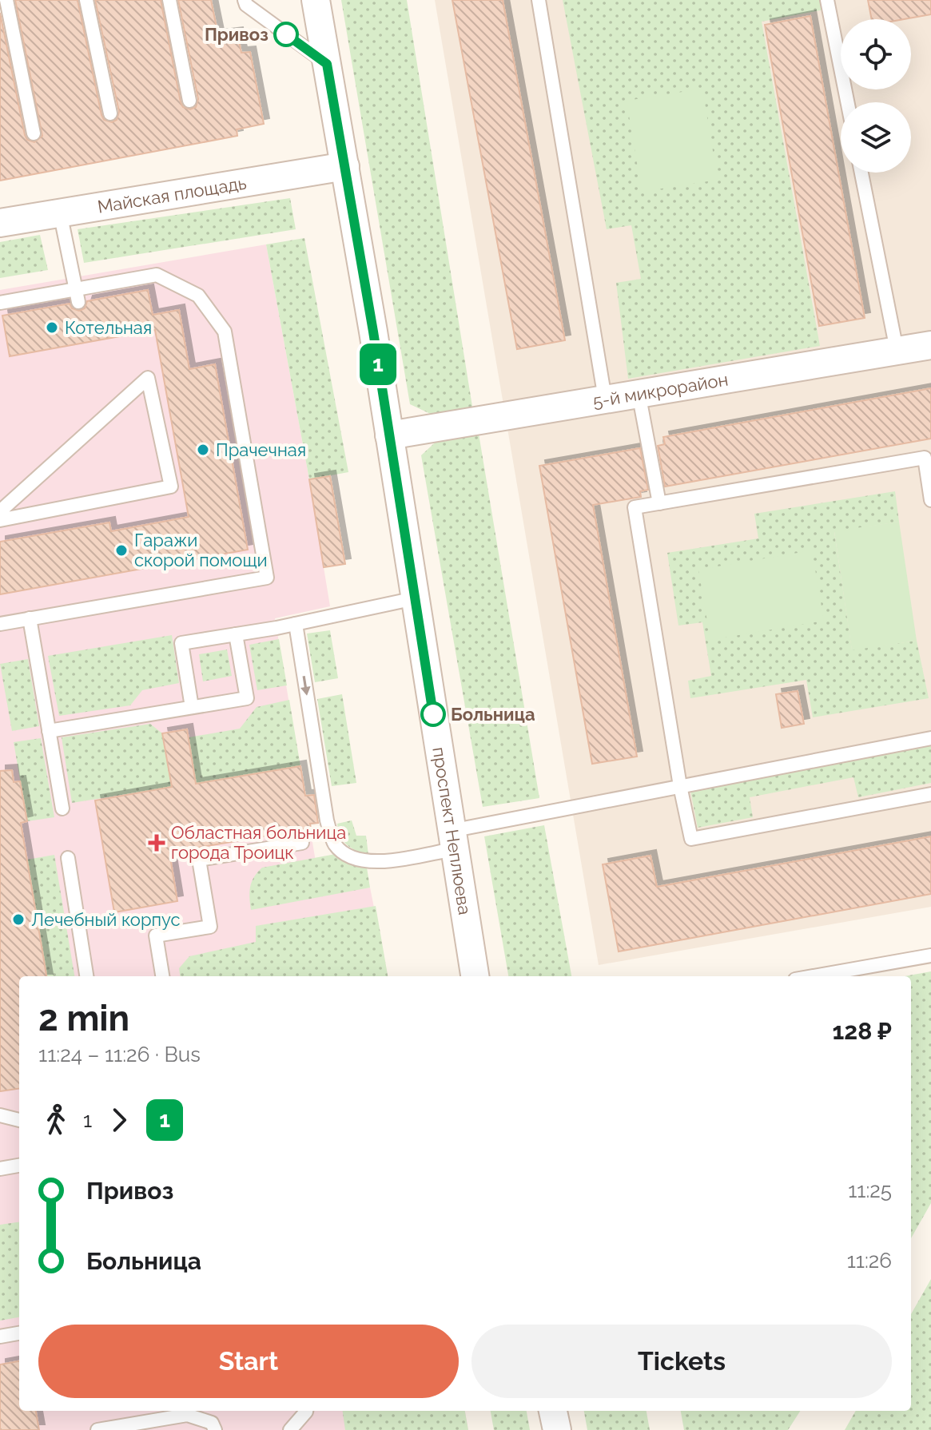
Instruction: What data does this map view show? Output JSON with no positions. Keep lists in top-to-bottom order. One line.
{"streets":{"street":["Майская площадь","5-й микрорайон","проспект Неплюева"]},"crossings":[["Майская площадь","проспект Неплюева"],["5-й микрорайон","проспект Неплюева"]],"places":{"other":["Привоз","Котельная","Прачечная","Гаражи скорой помощи","Больница","Лечебный корпус"],"health":["Областная больница города Троицк"]},"lines":["bus line 1"],"page":{"on_map":"1","heading":["2 min","11:24 – 11:26 · Bus","128 ₽"],"legs":["1","1"],"list":[{"name":"Привоз","value":"11:25"},{"name":"Больница","value":"11:26"}],"buttons":["Start","Tickets"]}}
